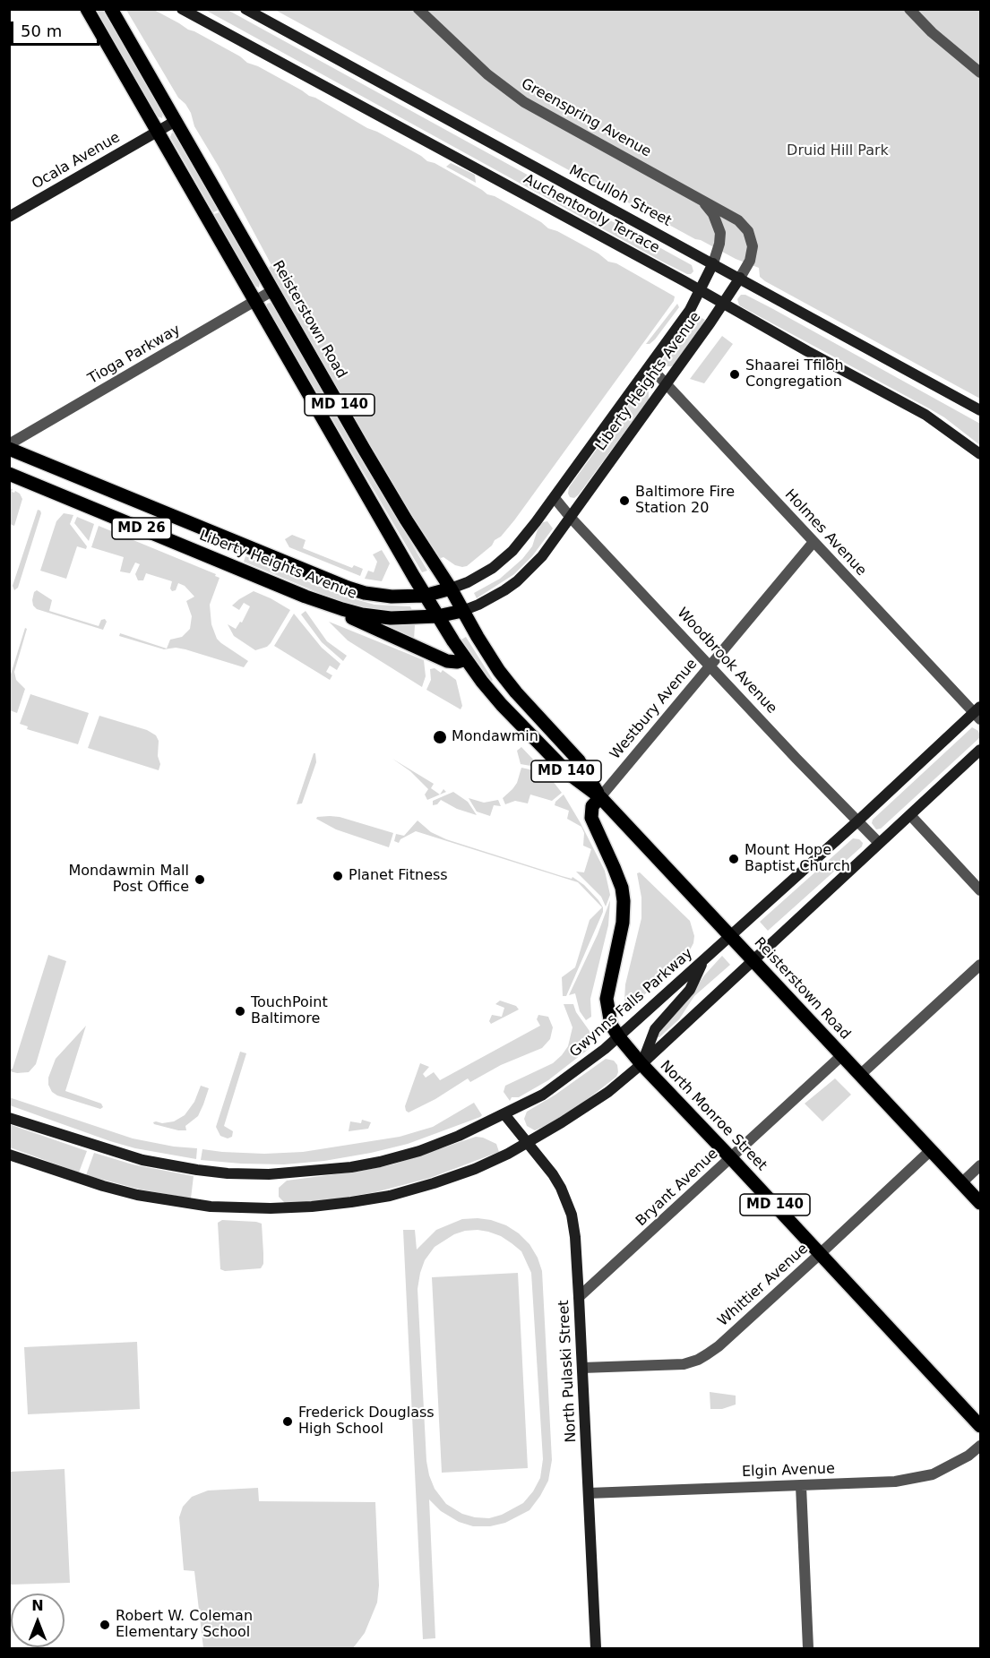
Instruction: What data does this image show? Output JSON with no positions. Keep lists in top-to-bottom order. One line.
{"streets":{"main road":["Ocala Avenue","McCulloh Street","Auchentoroly Terrace","Reisterstown Road","Liberty Heights Avenue","MD 140","MD 26","Gwynns Falls Parkway","North Monroe Street","North Pulaski Street"],"street":["Greenspring Avenue","Tioga Parkway","Holmes Avenue","Woodbrook Avenue","Westbury Avenue","Bryant Avenue","Whittier Avenue","Elgin Avenue"]},"crossings":[["Greenspring Avenue","McCulloh Street"],["Greenspring Avenue","Liberty Heights Avenue"],["Ocala Avenue","Reisterstown Road"],["Ocala Avenue","MD 140"],["McCulloh Street","Liberty Heights Avenue"],["Auchentoroly Terrace","Liberty Heights Avenue"],["Reisterstown Road","Tioga Parkway"],["Reisterstown Road","Liberty Heights Avenue"],["Reisterstown Road","MD 140"],["Reisterstown Road","Westbury Avenue"],["Reisterstown Road","Gwynns Falls Parkway"],["Reisterstown Road","North Monroe Street"],["Reisterstown Road","Bryant Avenue"],["Reisterstown Road","Whittier Avenue"],["Tioga Parkway","MD 140"],["Liberty Heights Avenue","MD 140"],["Liberty Heights Avenue","Holmes Avenue"],["Liberty Heights Avenue","Woodbrook Avenue"],["Holmes Avenue","Westbury Avenue"],["Holmes Avenue","Gwynns Falls Parkway"],["Woodbrook Avenue","Westbury Avenue"],["Woodbrook Avenue","Gwynns Falls Parkway"],["Westbury Avenue","North Monroe Street"],["Gwynns Falls Parkway","North Monroe Street"],["Gwynns Falls Parkway","North Pulaski Street"],["North Monroe Street","Bryant Avenue"],["North Monroe Street","Whittier Avenue"],["Bryant Avenue","North Pulaski Street"],["Whittier Avenue","North Pulaski Street"],["North Pulaski Street","Elgin Avenue"]],"parks":["Druid Hill Park"],"places":["Shaarei Tfiloh Congregation","Baltimore Fire Station 20","Mondawmin","Mount Hope Baptist Church","Planet Fitness","Mondawmin Mall Post Office","TouchPoint Baltimore","Frederick Douglass High School","Robert W. Coleman Elementary School"],"scale_bar":"50 m","north":"top"}
